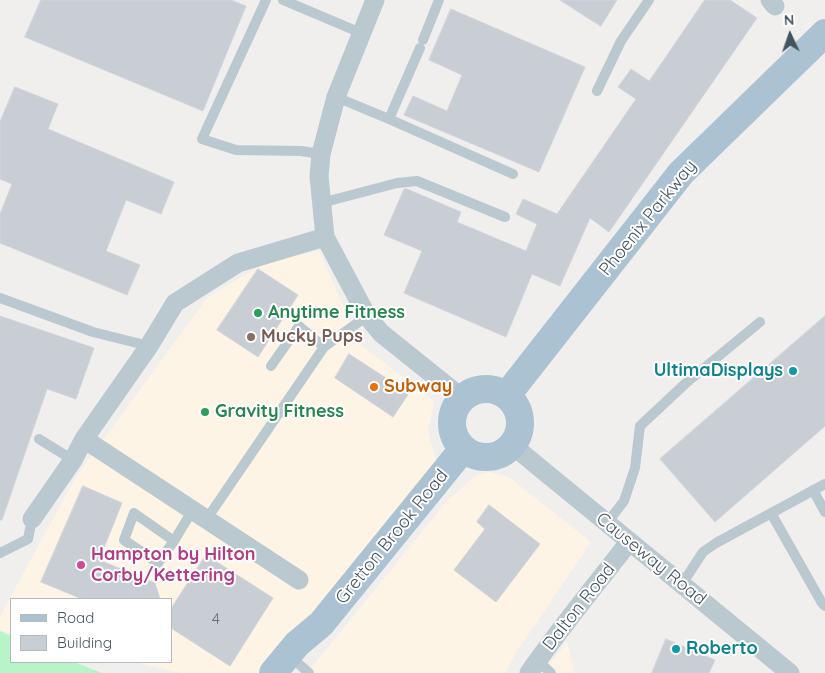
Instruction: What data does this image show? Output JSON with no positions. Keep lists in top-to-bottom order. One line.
{"streets":{"main road":["Phoenix Parkway","Gretton Brook Road"],"street":["Causeway Road","Dalton Road"]},"crossings":[["Phoenix Parkway","Gretton Brook Road"],["Phoenix Parkway","Causeway Road"],["Gretton Brook Road","Causeway Road"],["Causeway Road","Dalton Road"]],"places":["Anytime Fitness","Mucky Pups","UltimaDisplays","Subway","Gravity Fitness","Hampton by Hilton Corby/Kettering","Roberto"],"house_numbers":["4"],"legend":["Road","Building"],"north":"top"}
